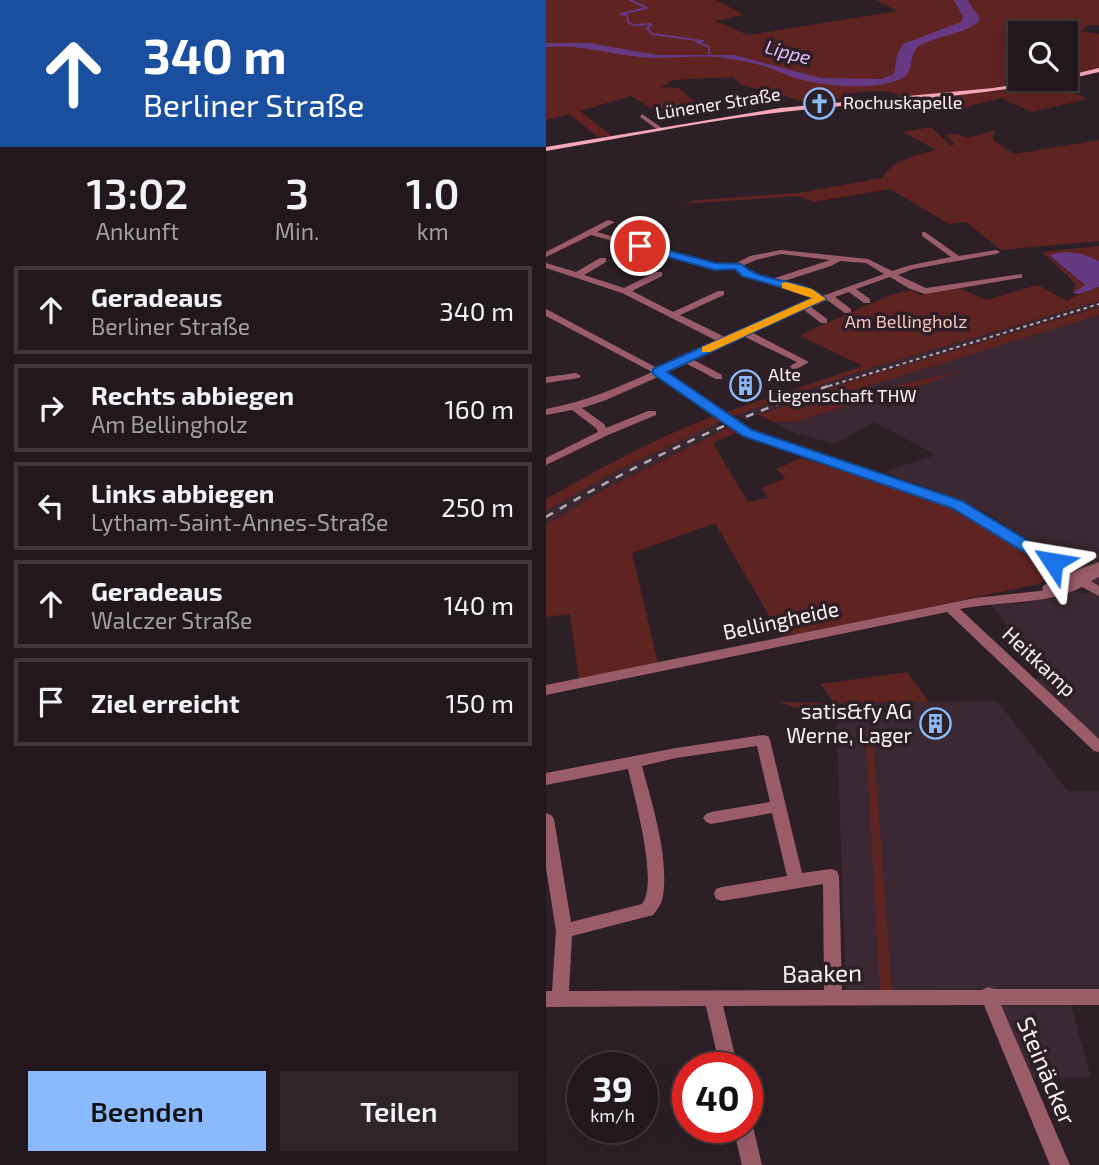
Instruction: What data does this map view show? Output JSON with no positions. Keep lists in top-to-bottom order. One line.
{"streets":{"main road":["Lünener Straße"],"street":["Bellingheide","Heitkamp","Baaken","Steinäcker"]},"crossings":[["Bellingheide","Heitkamp"],["Baaken","Steinäcker"]],"water":["Lippe"],"parks":["Am Bellingholz"],"places":{"church":["Rochuskapelle"],"building":["Alte Liegenschaft THW","satis&fy AG Werne, Lager"]},"page":{"turn":["340 m","Berliner Straße"],"eta":["13:02","Ankunft","3","Min.","1.0","km"],"list":[{"name":"Geradeaus","note":"Berliner Straße","value":"340 m"},{"name":"Rechts abbiegen","note":"Am Bellingholz","value":"160 m"},{"name":"Links abbiegen","note":"Lytham-Saint-Annes-Straße","value":"250 m"},{"name":"Geradeaus","note":"Walczer Straße","value":"140 m"},{"name":"Ziel erreicht","value":"150 m"}],"speed":"39 km/h","limit":"40","buttons":["Beenden","Teilen"]}}
